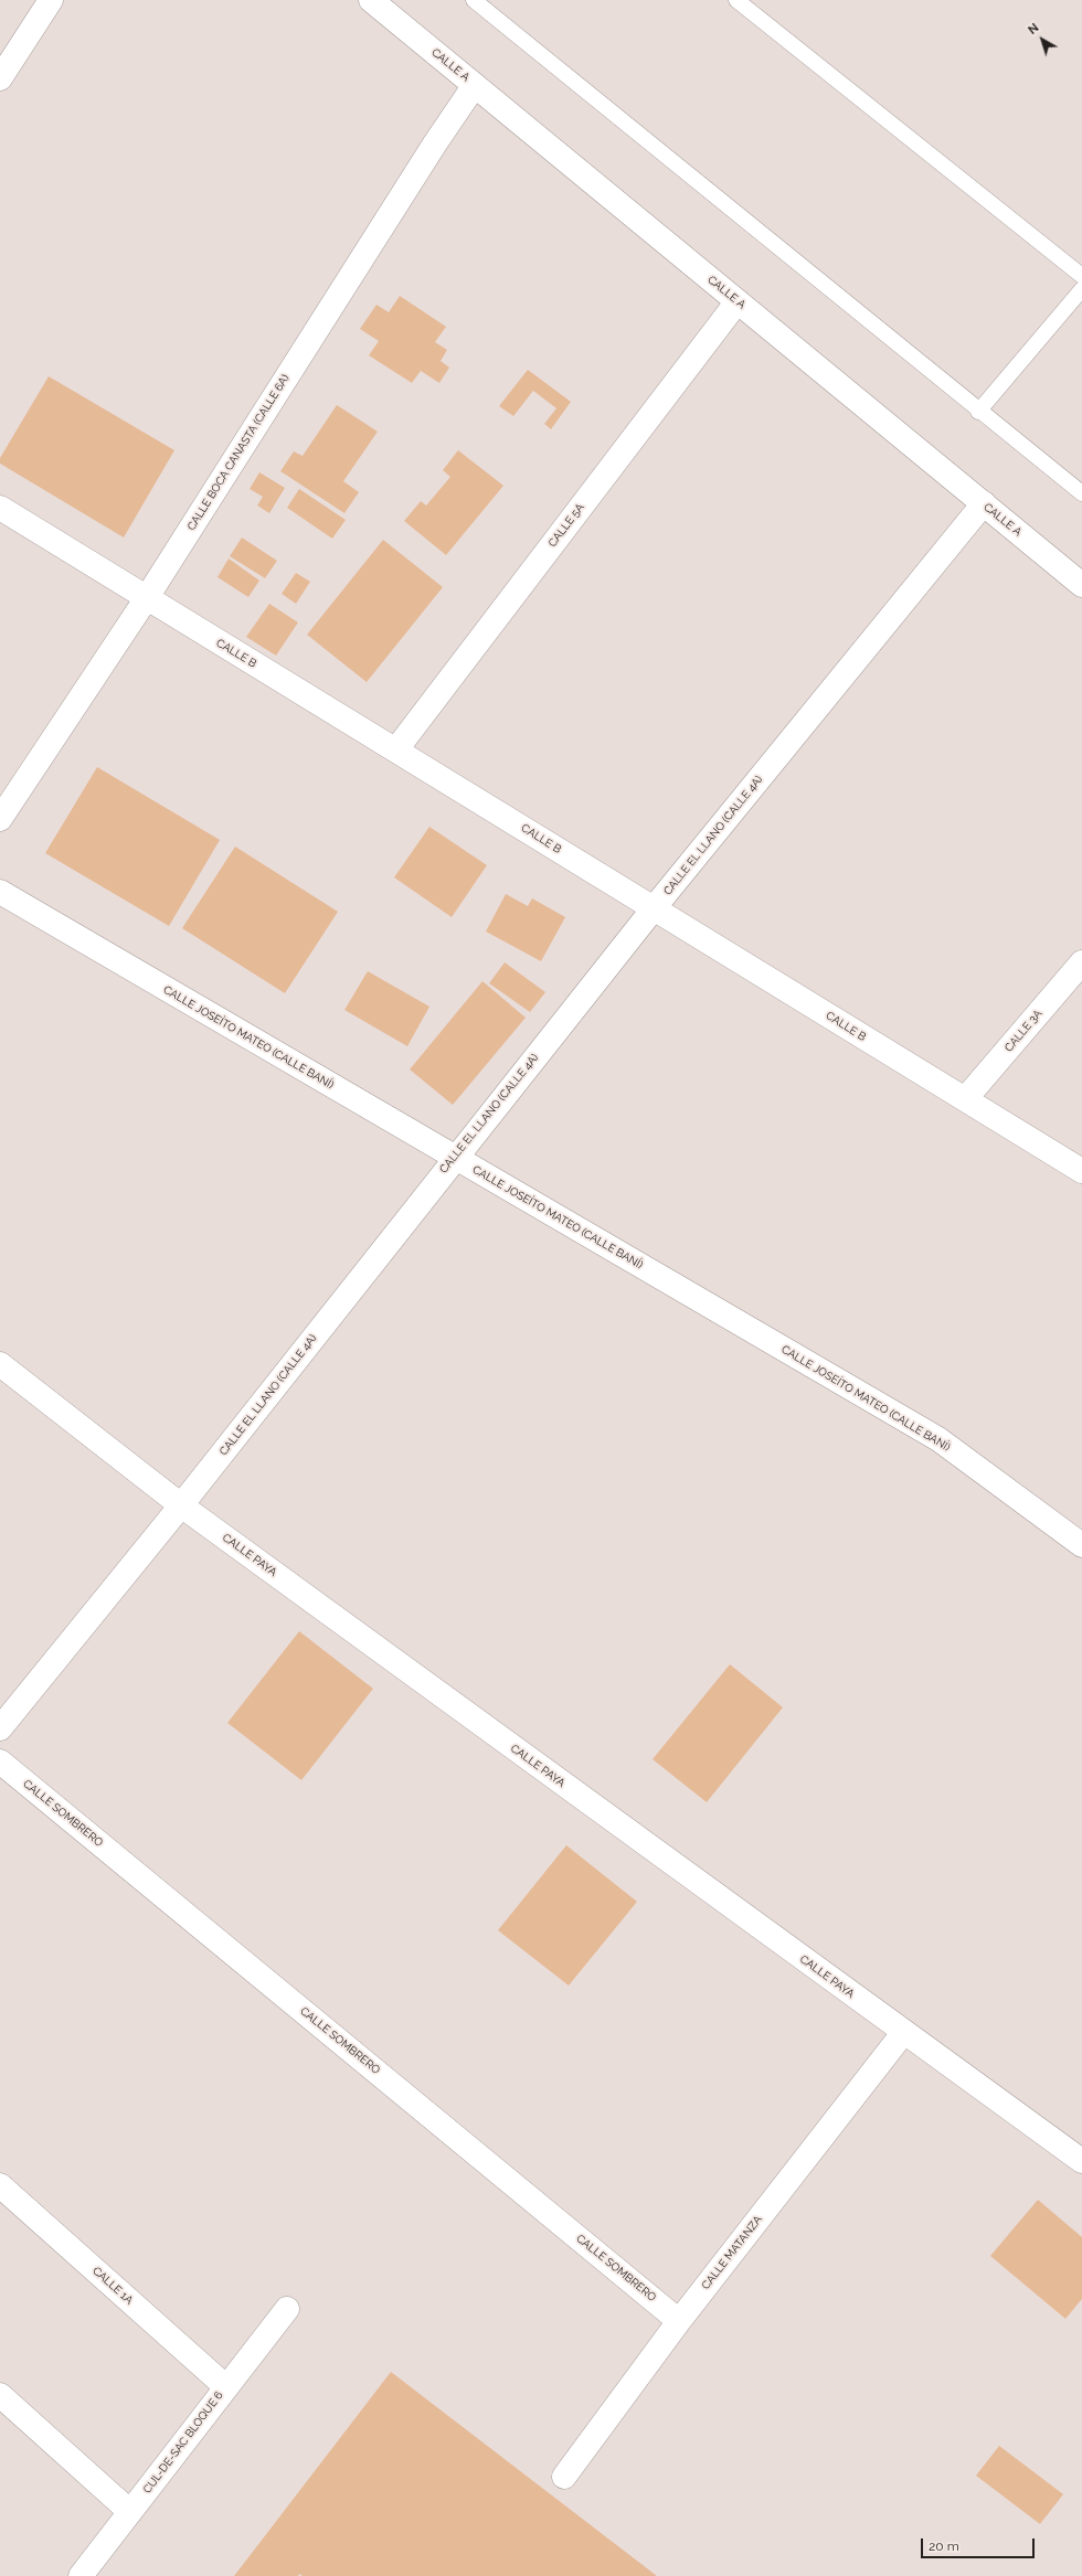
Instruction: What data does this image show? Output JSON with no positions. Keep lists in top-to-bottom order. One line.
{"streets":{"street":["CALLE A","CALLE BOCA CANASTA (CALLE 6A)","CALLE 5A","CALLE B","CALLE EL LLANO (CALLE 4A)","CALLE 3A","CALLE JOSEÍTO MATEO (CALLE BANÍ)","CALLE PAYA","CALLE SOMBRERO","CALLE MATANZA","CALLE 1A","CUL-DE-SAC BLOQUE 6"]},"crossings":[["CALLE A","CALLE BOCA CANASTA (CALLE 6A)"],["CALLE A","CALLE 5A"],["CALLE A","CALLE EL LLANO (CALLE 4A)"],["CALLE BOCA CANASTA (CALLE 6A)","CALLE B"],["CALLE 5A","CALLE B"],["CALLE B","CALLE EL LLANO (CALLE 4A)"],["CALLE B","CALLE 3A"],["CALLE EL LLANO (CALLE 4A)","CALLE JOSEÍTO MATEO (CALLE BANÍ)"],["CALLE EL LLANO (CALLE 4A)","CALLE PAYA"],["CALLE PAYA","CALLE MATANZA"],["CALLE SOMBRERO","CALLE MATANZA"],["CALLE 1A","CUL-DE-SAC BLOQUE 6"]],"scale_bar":"20 m","north":"top left"}
